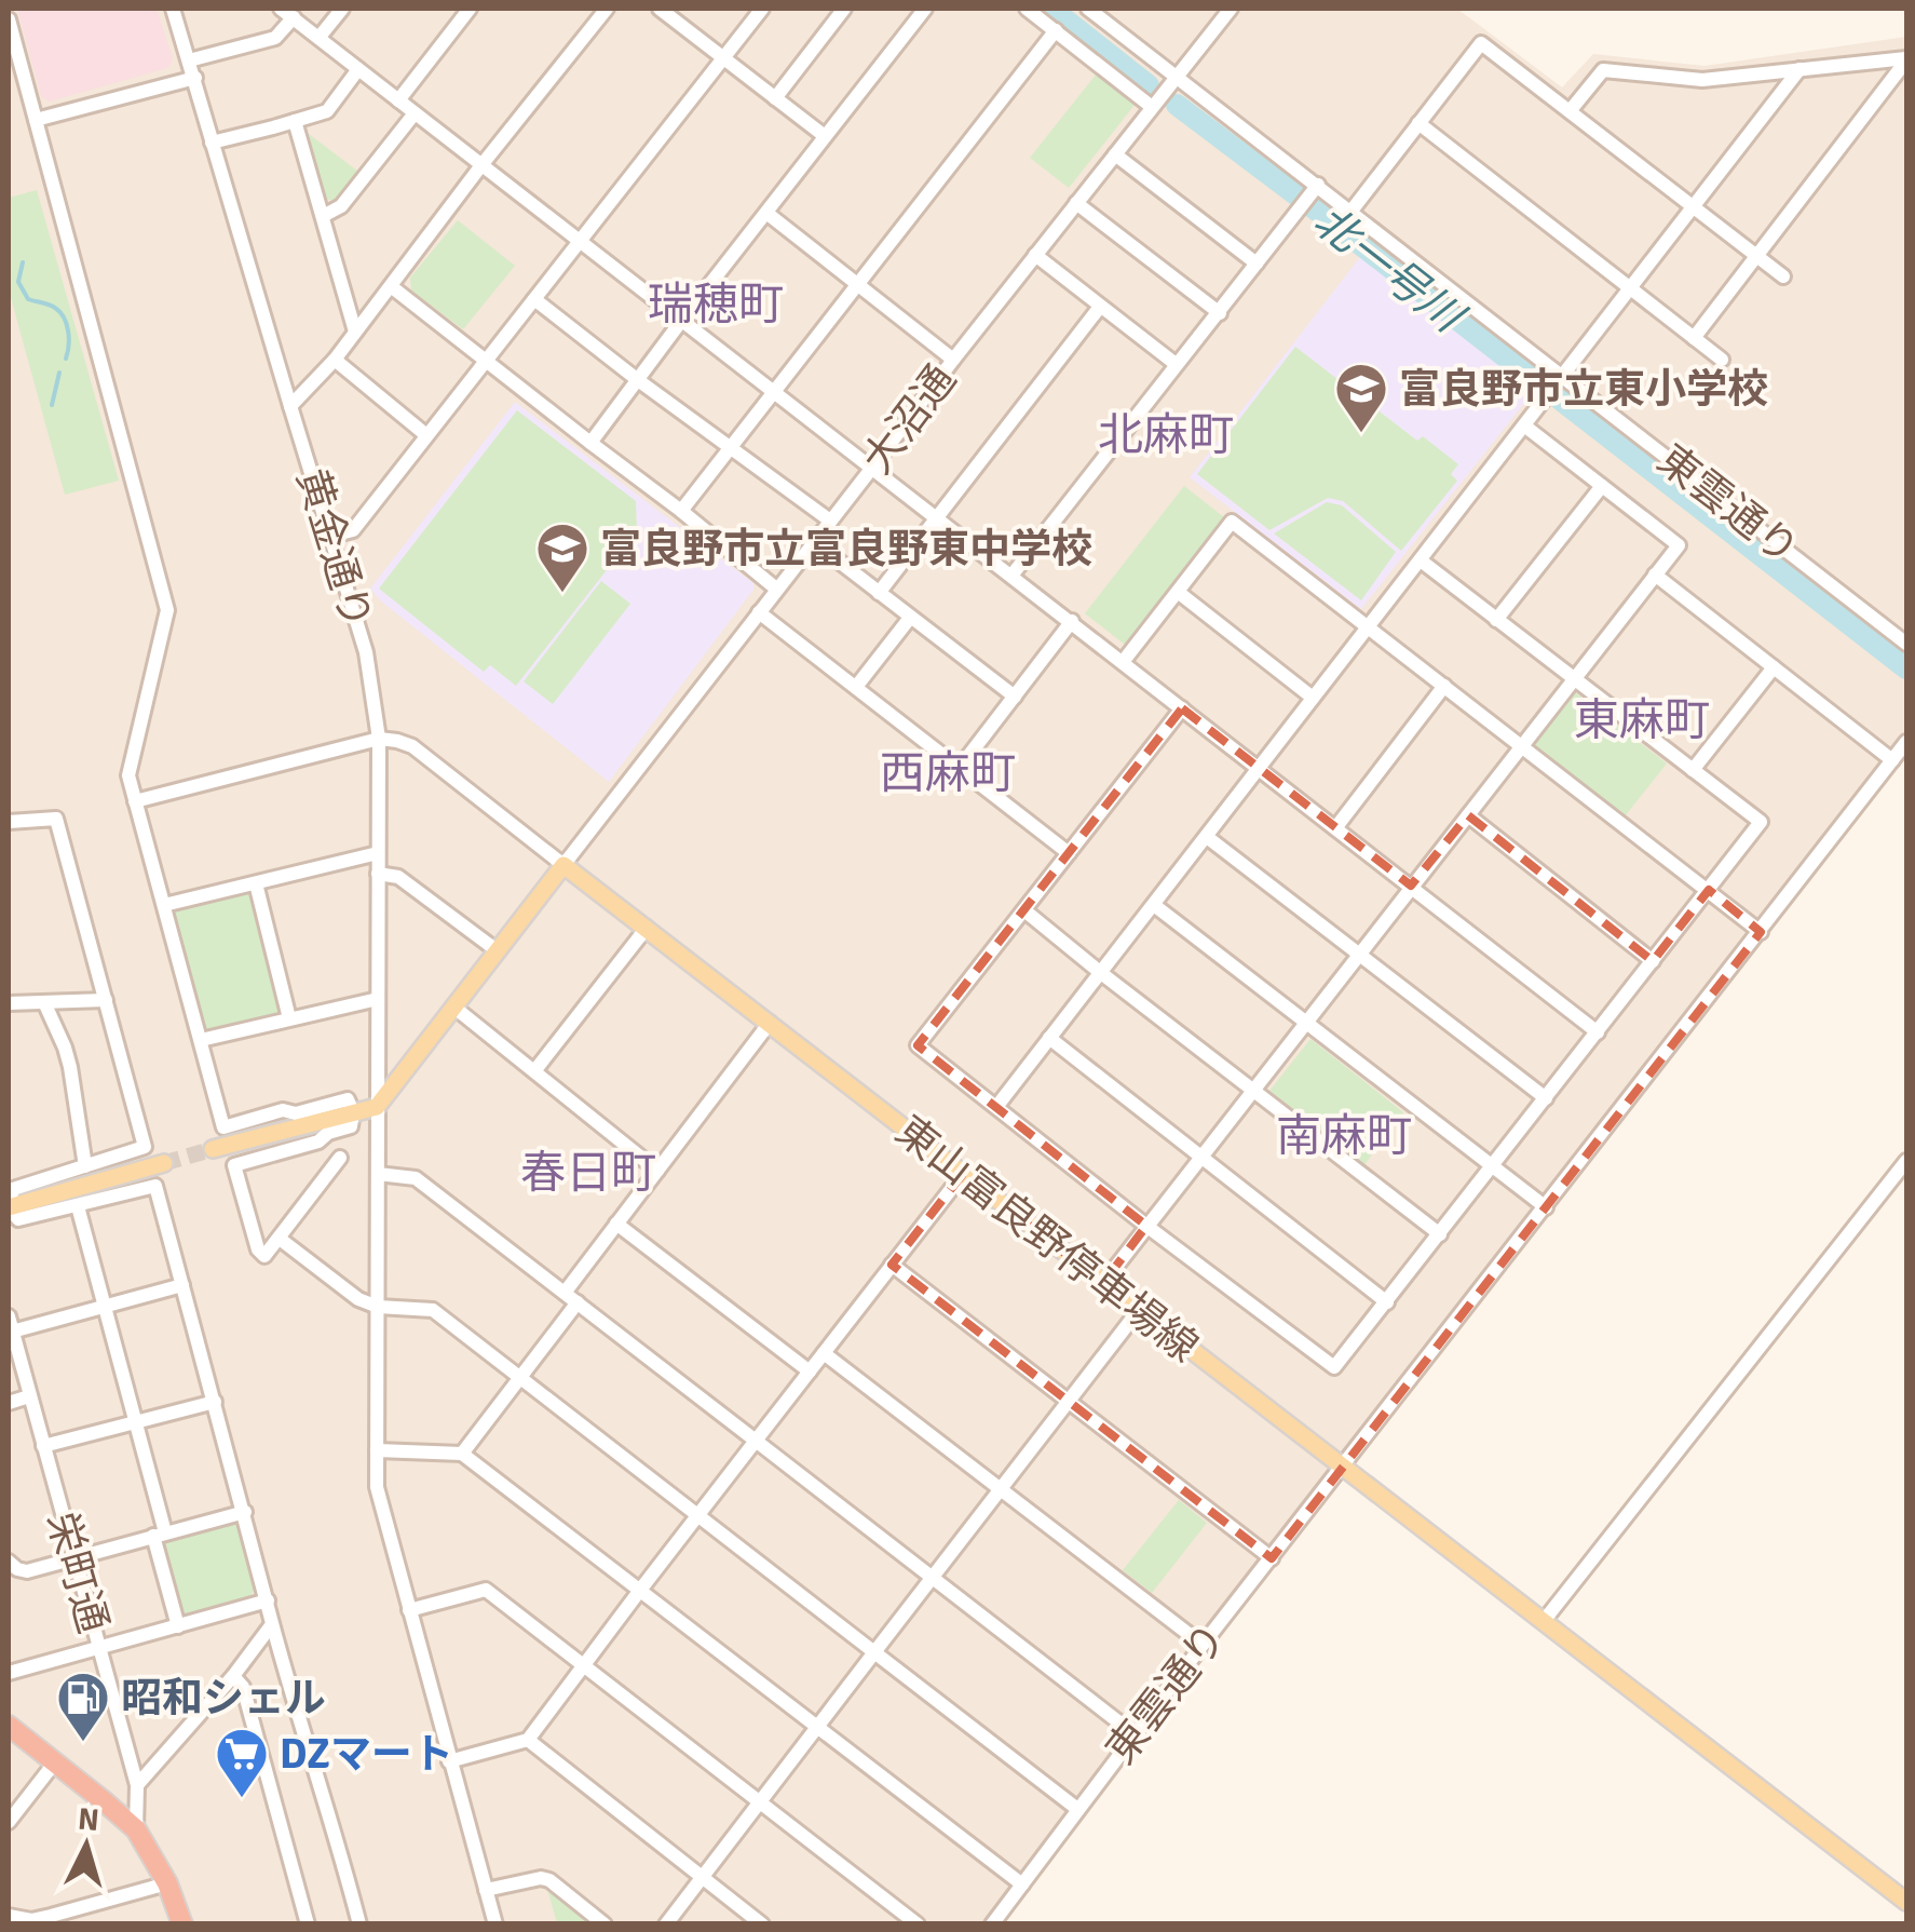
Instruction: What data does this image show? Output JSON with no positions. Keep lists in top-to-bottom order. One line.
{"streets":{"main road":["東山富良野停車場線"],"street":["大沼通","東雲通り","黄金通り","栄町通"]},"crossings":[["大沼通","東雲通り"],["大沼通","東山富良野停車場線"],["東雲通り","東山富良野停車場線"]],"districts":["瑞穂町","北麻町","東麻町","西麻町","南麻町","春日町"],"water":["北一号川"],"places":{"school or university":["富良野市立東小学校","富良野市立富良野東中学校"],"fuel station":["昭和シェル"],"supermarket":["DZマート"]},"north":"top"}
